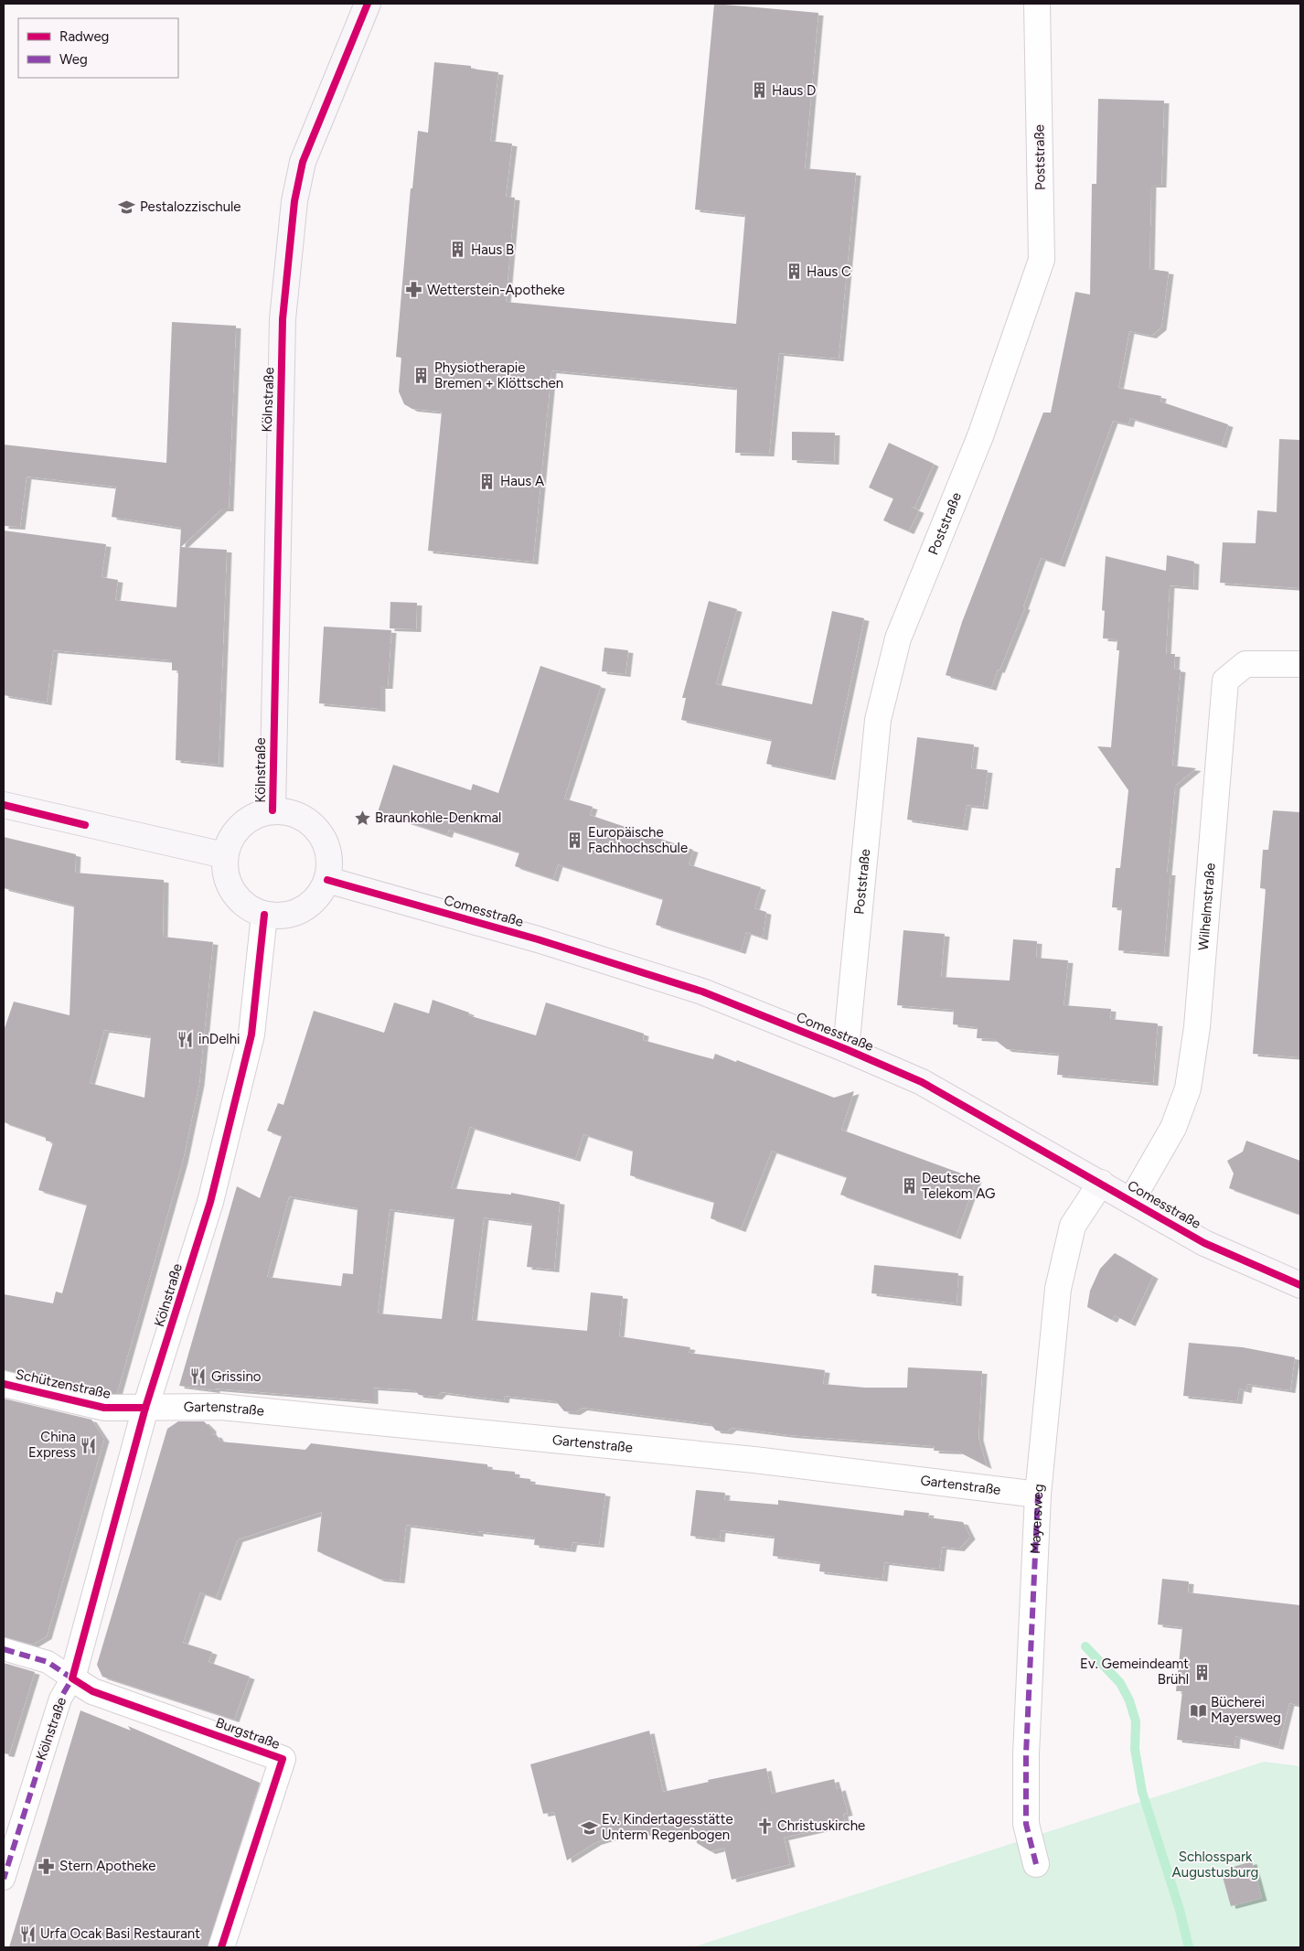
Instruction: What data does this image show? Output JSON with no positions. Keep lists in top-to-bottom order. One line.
{"streets":{"main road":["Kölnstraße","Comesstraße"],"street":["Poststraße","Wilhelmstraße","Schützenstraße","Gartenstraße","Mayersweg","Burgstraße"]},"crossings":[["Poststraße","Comesstraße"],["Kölnstraße","Comesstraße"],["Kölnstraße","Schützenstraße"],["Kölnstraße","Gartenstraße"],["Kölnstraße","Burgstraße"],["Wilhelmstraße","Comesstraße"],["Comesstraße","Mayersweg"],["Schützenstraße","Gartenstraße"],["Gartenstraße","Mayersweg"]],"parks":["Schlosspark Augustusburg"],"places":{"building":["Haus D","Haus B","Haus C","Physiotherapie Bremen + Klöttschen","Haus A","Europäische Fachhochschule","Deutsche Telekom AG","Ev. Gemeindeamt Brühl"],"school or university":["Pestalozzischule","Ev. Kindertagesstätte Unterm Regenbogen"],"pharmacy":["Wetterstein-Apotheke","Stern Apotheke"],"place":["Braunkohle-Denkmal"],"restaurant":["inDelhi","Grissino","China Express","Urfa Ocak Basi Restaurant"],"library":["Bücherei Mayersweg"],"church":["Christuskirche"]},"legend":["Radweg","Weg"]}
